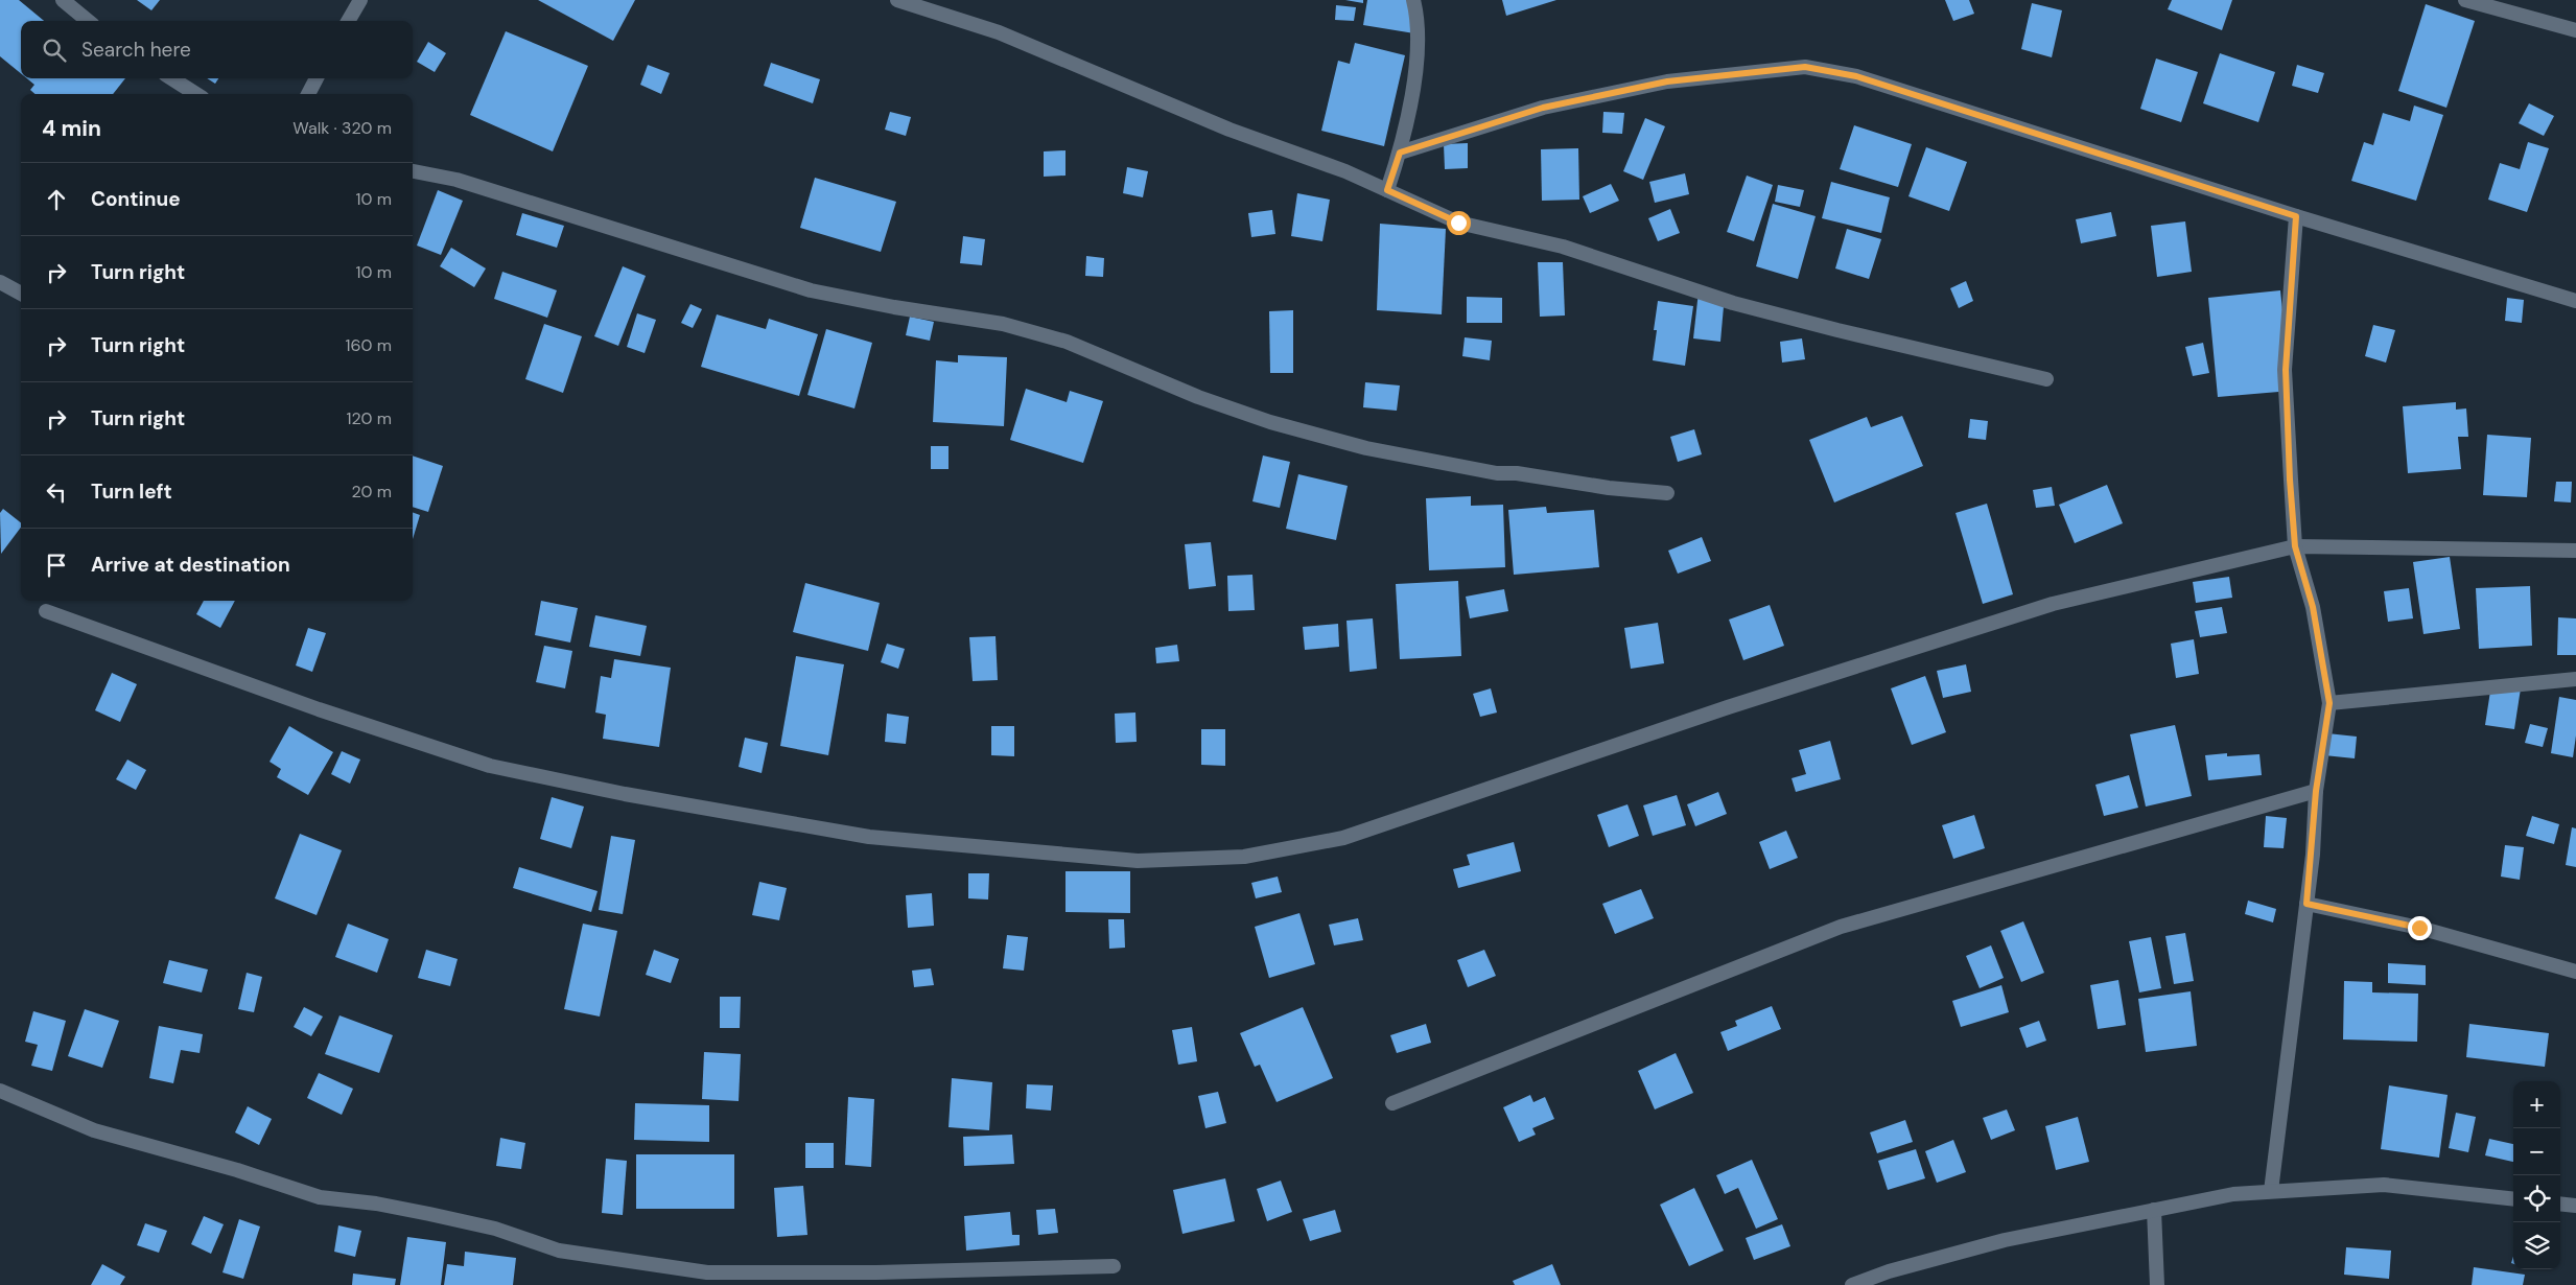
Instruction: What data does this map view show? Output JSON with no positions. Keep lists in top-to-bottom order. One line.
{"page":{"search":"Search here","heading":["4 min","Walk · 320 m"],"list":[["Continue","10 m"],["Turn right","10 m"],["Turn right","160 m"],["Turn right","120 m"],["Turn left","20 m"],"Arrive at destination"],"map_buttons":["+","−"]}}
